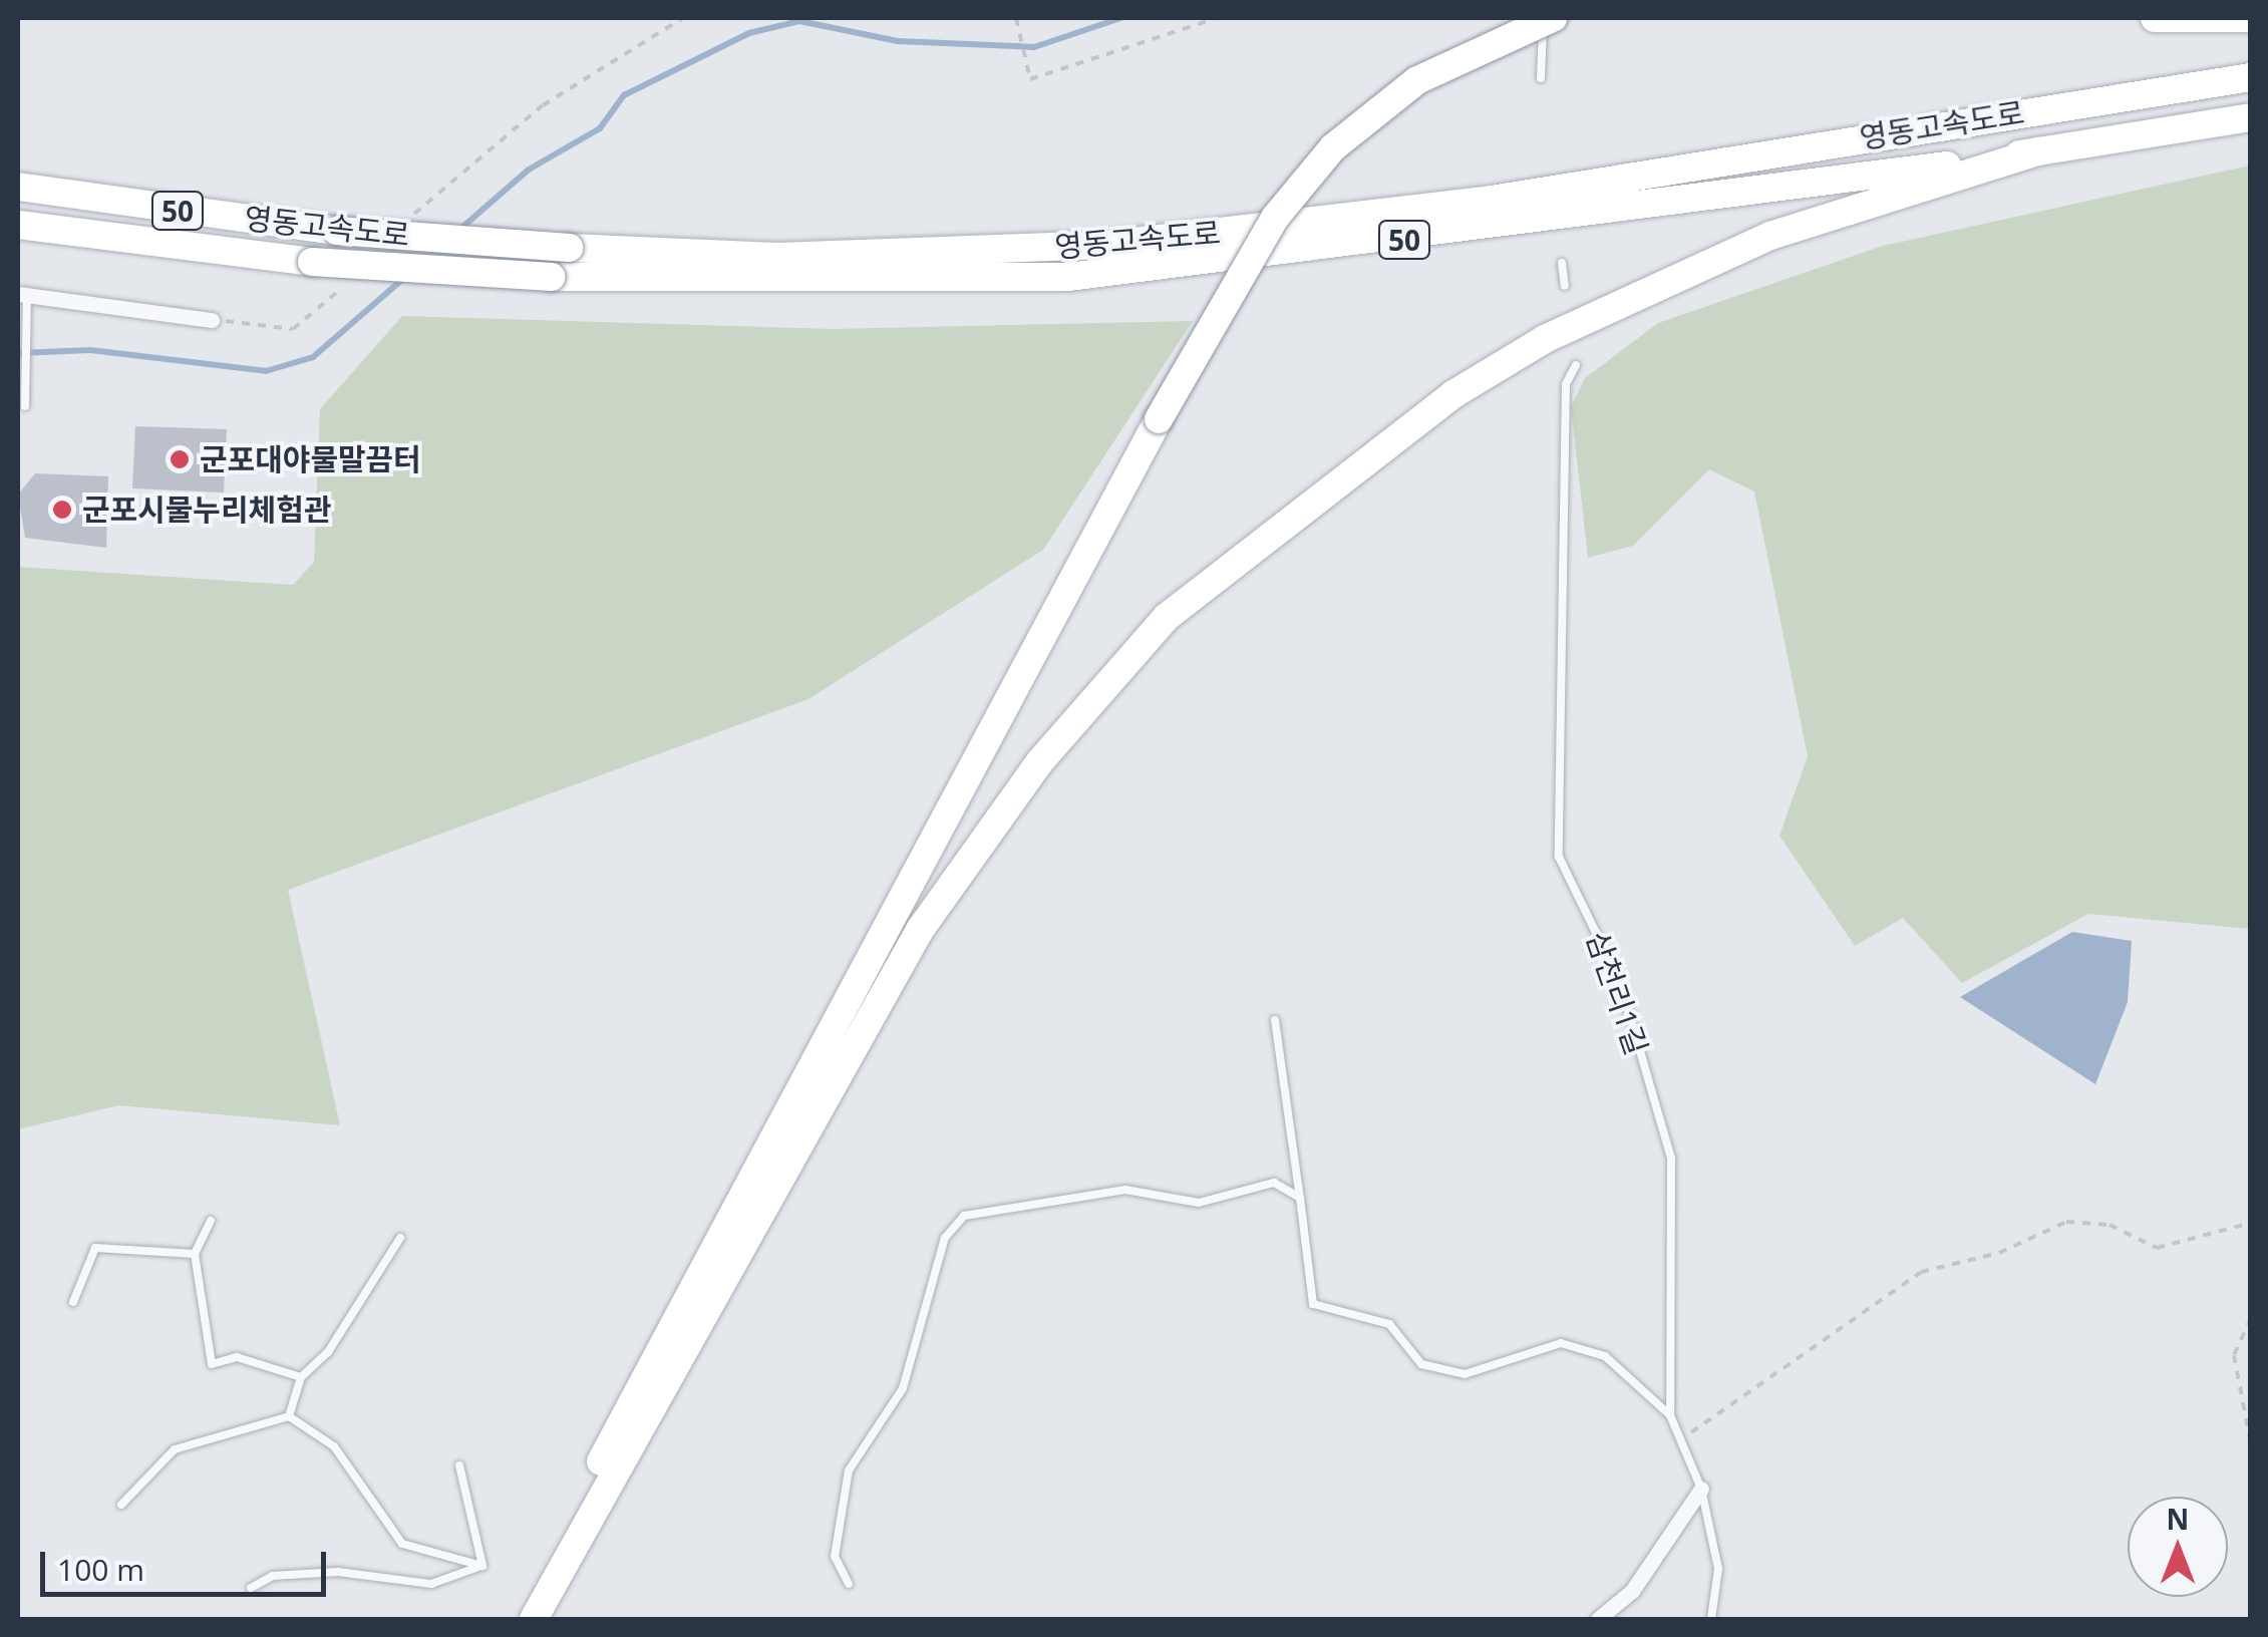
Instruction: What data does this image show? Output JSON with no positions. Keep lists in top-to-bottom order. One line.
{"streets":{"highway":["영동고속도로","50"],"lane":["삼천리1길"]},"places":["군포대야물말끔터","군포시물누리체험관"],"scale_bar":"100 m","north":"top"}
